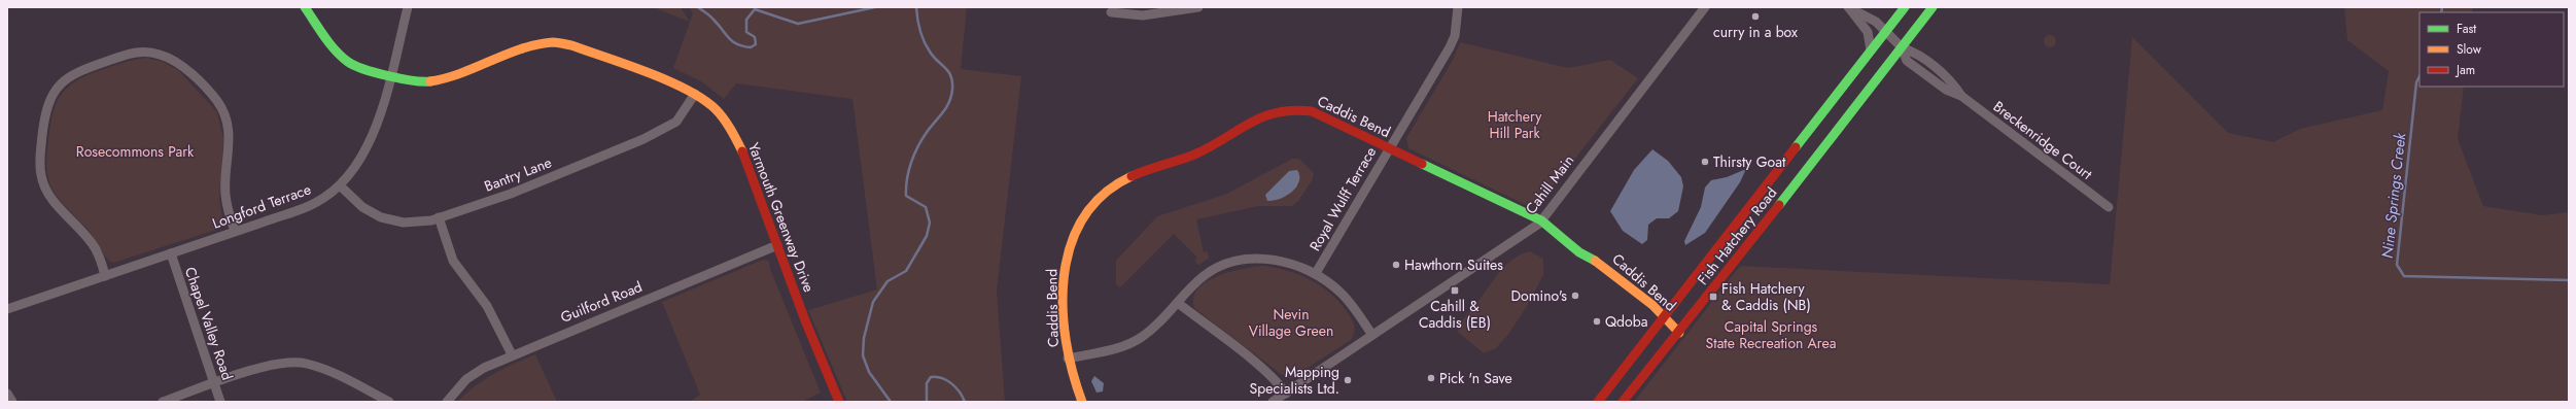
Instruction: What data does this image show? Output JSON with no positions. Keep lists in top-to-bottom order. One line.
{"streets":{"street":["Caddis Bend","Breckenridge Court","Bantry Lane","Cahill Main","Royal Wulff Terrace","Longford Terrace","Yarmouth Greenway Drive","Fish Hatchery Road","Guilford Road","Chapel Valley Road"]},"crossings":[["Caddis Bend","Cahill Main"],["Caddis Bend","Royal Wulff Terrace"],["Caddis Bend","Fish Hatchery Road"],["Breckenridge Court","Fish Hatchery Road"],["Bantry Lane","Longford Terrace"],["Bantry Lane","Yarmouth Greenway Drive"],["Longford Terrace","Yarmouth Greenway Drive"],["Longford Terrace","Chapel Valley Road"],["Yarmouth Greenway Drive","Guilford Road"]],"water":["Nine Springs Creek"],"parks":["Hatchery Hill Park","Rosecommons Park","Nevin Village Green","Capital Springs State Recreation Area"],"places":{"other":["curry in a box","Thirsty Goat","Hawthorn Suites","Domino's","Qdoba","Pick 'n Save","Mapping Specialists Ltd."],"transit":["Cahill & Caddis (EB)","Fish Hatchery & Caddis (NB)"]},"legend":["Fast","Slow","Jam"]}
